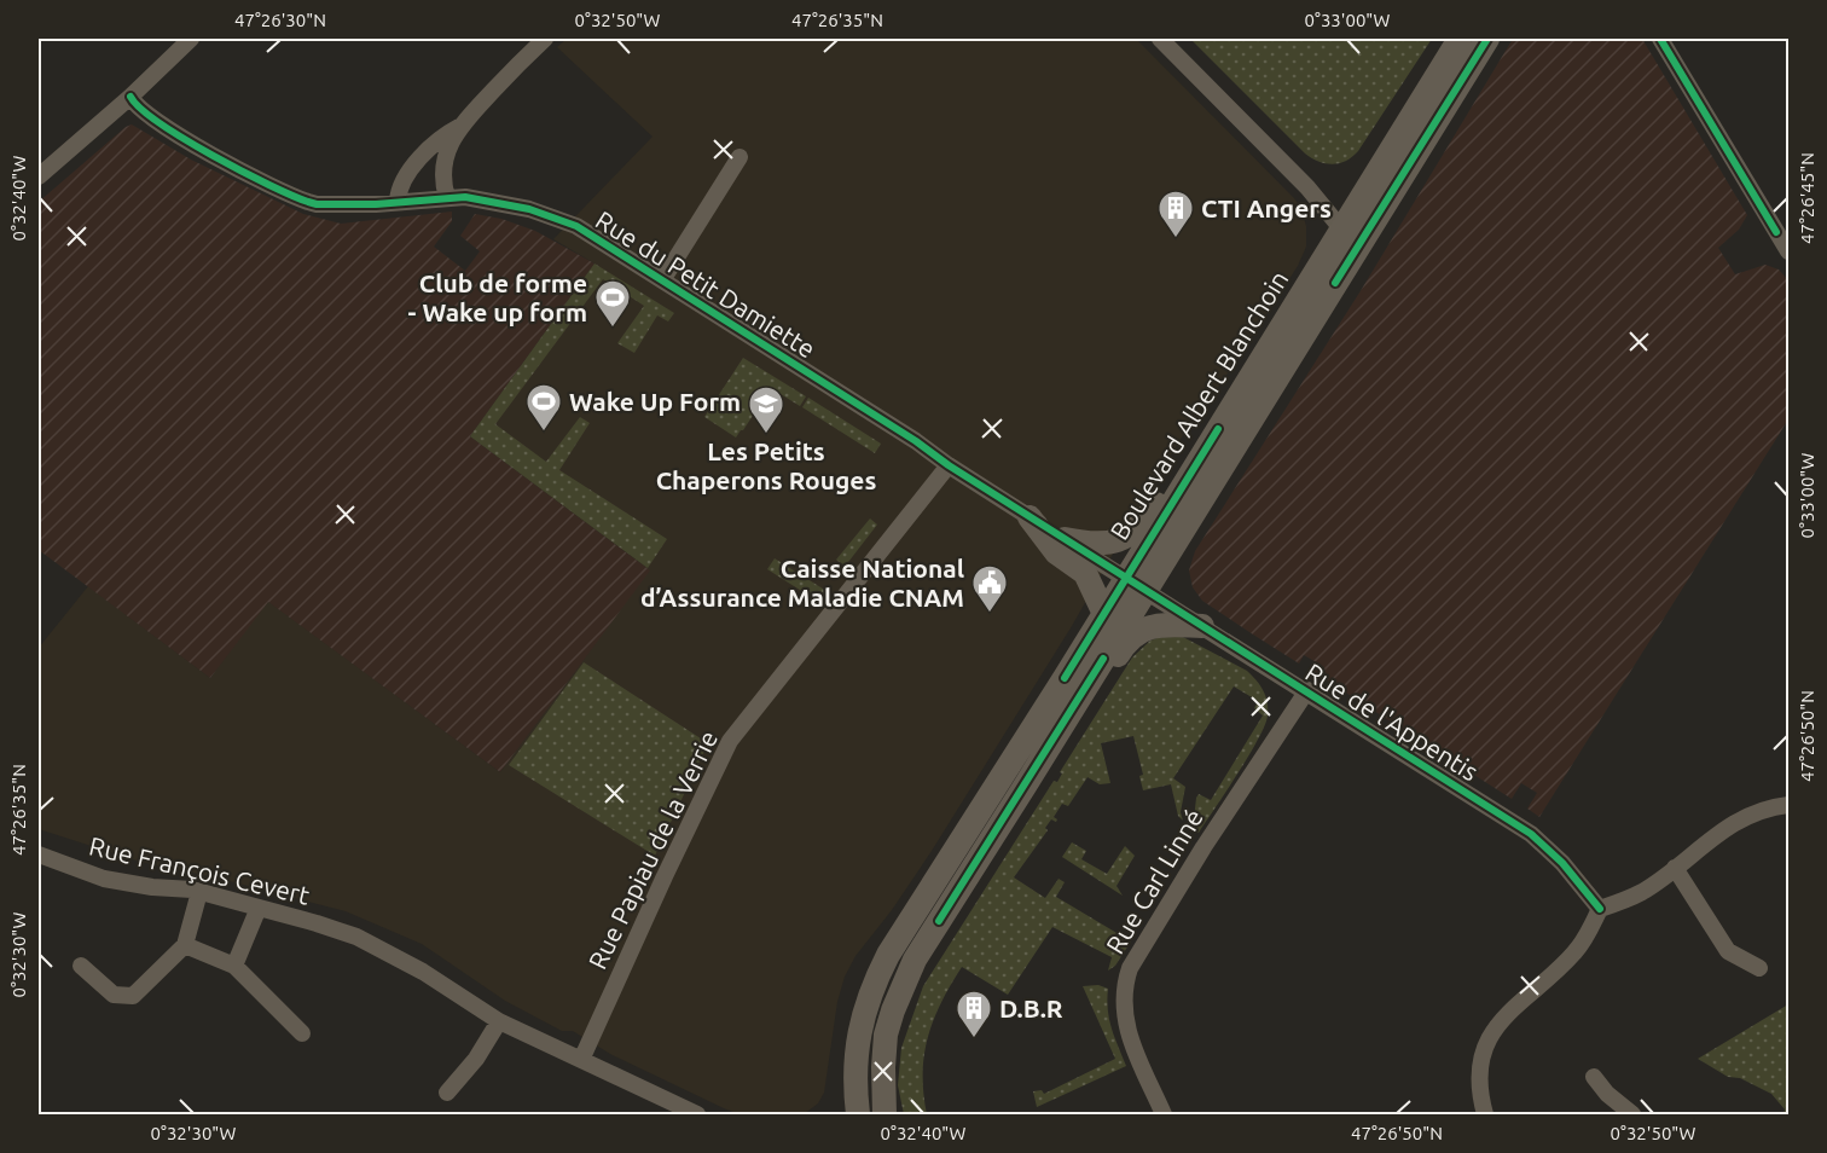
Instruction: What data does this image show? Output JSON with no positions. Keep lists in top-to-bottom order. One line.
{"streets":{"street":["Rue du Petit Damiette","Boulevard Albert Blanchoin","Rue de l'Appentis","Rue Papiau de la Verrie","Rue François Cevert","Rue Carl Linné"]},"crossings":[["Rue du Petit Damiette","Boulevard Albert Blanchoin"],["Rue du Petit Damiette","Rue de l'Appentis"],["Rue du Petit Damiette","Rue Papiau de la Verrie"],["Boulevard Albert Blanchoin","Rue de l'Appentis"],["Rue de l'Appentis","Rue Carl Linné"],["Rue Papiau de la Verrie","Rue François Cevert"]],"places":{"building":["CTI Angers","D.B.R"],"sports":["Club de forme - Wake up form","Wake Up Form"],"school or university":["Les Petits Chaperons Rouges"],"public building":["Caisse National d’Assurance Maladie CNAM"]},"coordinates":["47°26'30\"N","0°32'50\"W","47°26'35\"N","0°33'00\"W","0°32'40\"W","47°26'45\"N","47°26'50\"N","0°32'30\"W"]}
